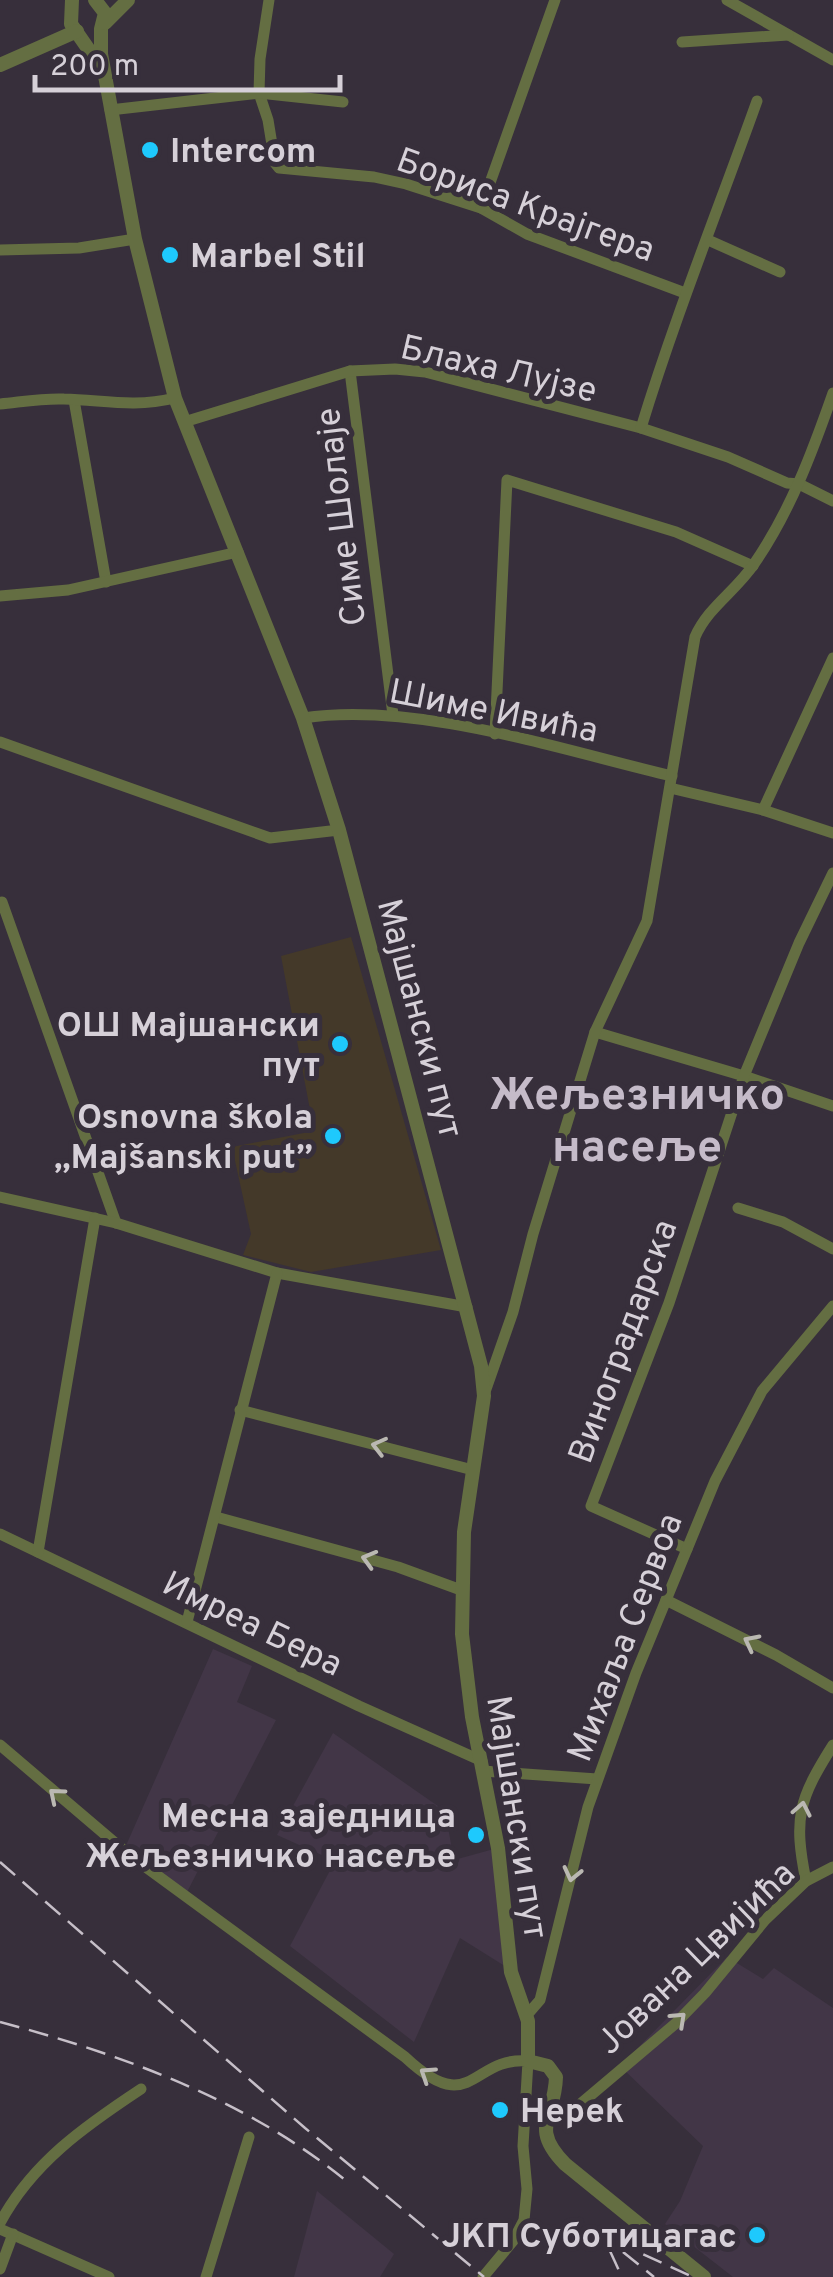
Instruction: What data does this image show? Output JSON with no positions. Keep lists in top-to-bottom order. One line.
{"streets":{"street":["Бориса Крајгера","Блаха Лујзе","Симе Шолаје","Шиме Ивића","Мајшански пут","Виноградарска","Имреа Бера","Михаља Сервоа","Јована Цвијића"]},"crossings":[["Блаха Лујзе","Симе Шолаје"],["Блаха Лујзе","Мајшански пут"],["Симе Шолаје","Шиме Ивића"],["Шиме Ивића","Мајшански пут"],["Мајшански пут","Имреа Бера"],["Мајшански пут","Михаља Сервоа"],["Виноградарска","Михаља Сервоа"],["Имреа Бера","Михаља Сервоа"]],"one_way":["Јована Цвијића"],"districts":["Жељезничко насеље"],"places":["Intercom","Marbel Stil","ОШ Мајшански пут","Osnovna škola „Majšanski put”","Месна заједница Жељезничко насеље","Hepek","ЈКП Суботицагас"],"scale_bar":"200 m"}
